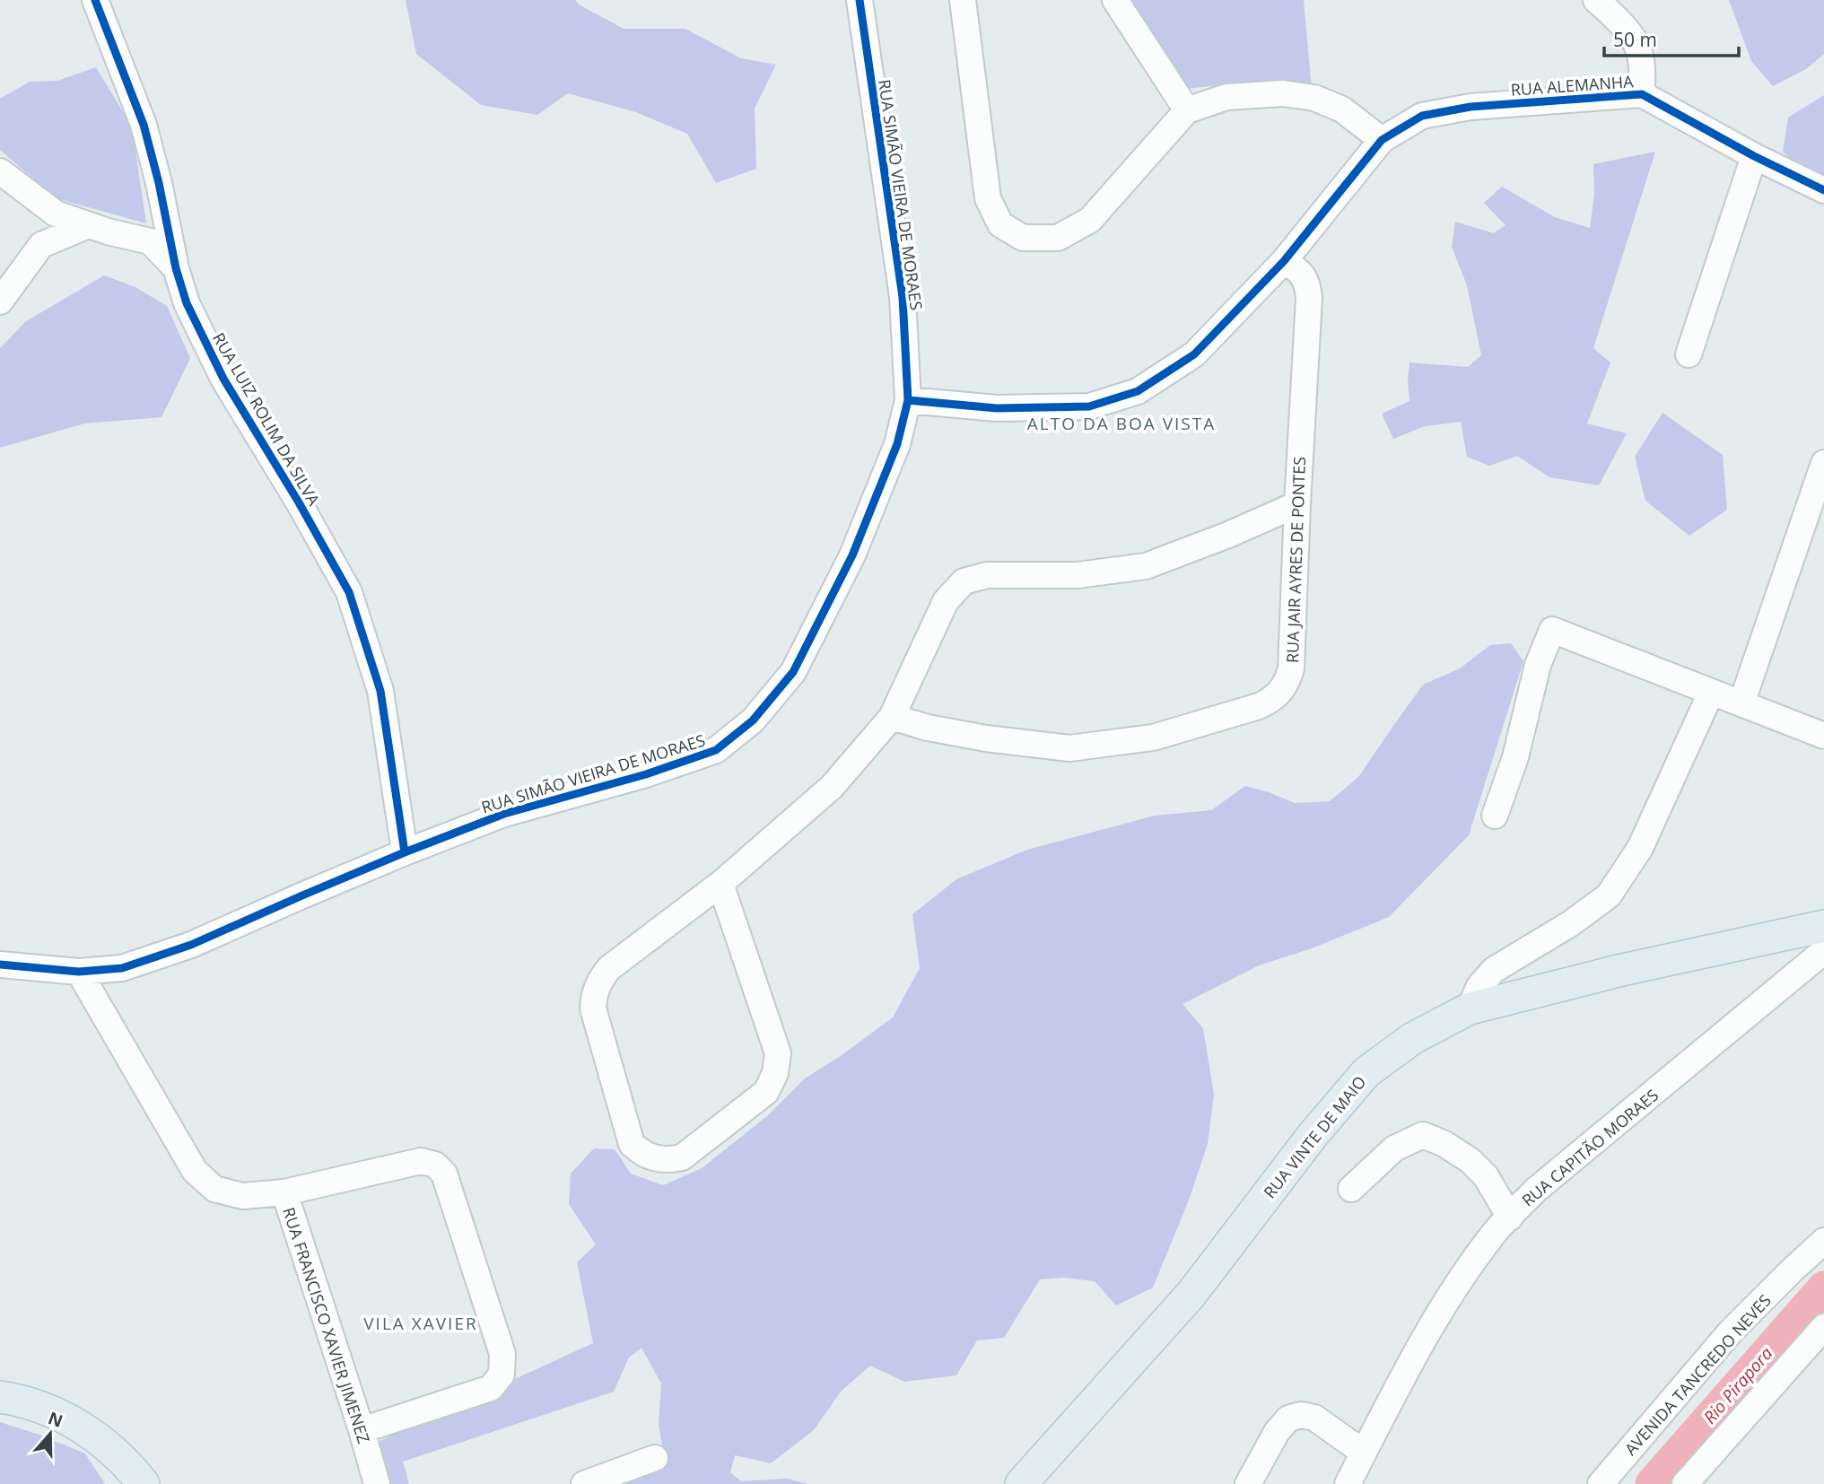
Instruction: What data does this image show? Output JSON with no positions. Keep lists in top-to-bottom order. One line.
{"streets":{"main road":["RUA VINTE DE MAIO"],"street":["RUA ALEMANHA","RUA SIMÃO VIEIRA DE MORAES","RUA LUIZ ROLIM DA SILVA","RUA JAIR AYRES DE PONTES","RUA CAPITÃO MORAES","RUA FRANCISCO XAVIER JIMENEZ","AVENIDA TANCREDO NEVES"]},"crossings":[["RUA SIMÃO VIEIRA DE MORAES","RUA LUIZ ROLIM DA SILVA"],["RUA SIMÃO VIEIRA DE MORAES","RUA FRANCISCO XAVIER JIMENEZ"]],"districts":["ALTO DA BOA VISTA","VILA XAVIER"],"water":["Rio Pirapora"],"scale_bar":"50 m","north":"top"}
